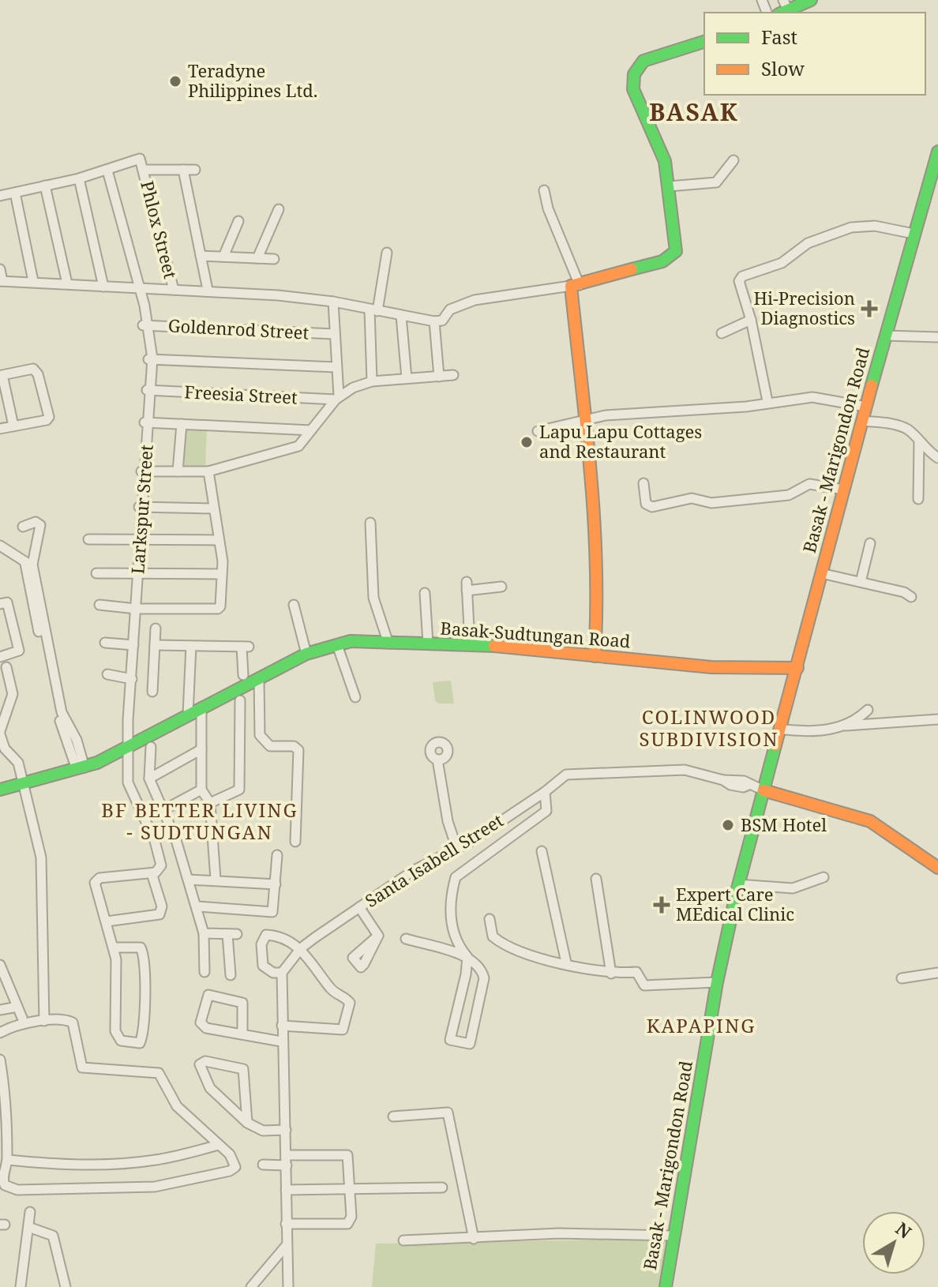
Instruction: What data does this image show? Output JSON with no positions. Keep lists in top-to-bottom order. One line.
{"streets":{"street":["Phlox Street","Goldenrod Street","Freesia Street","Basak - Marigondon Road","Larkspur Street","Basak-Sudtungan Road","Santa Isabell Street"]},"crossings":[["Goldenrod Street","Larkspur Street"],["Freesia Street","Larkspur Street"],["Basak - Marigondon Road","Basak-Sudtungan Road"],["Basak - Marigondon Road","Santa Isabell Street"],["Larkspur Street","Basak-Sudtungan Road"]],"districts":["BASAK","COLINWOOD SUBDIVISION","BF BETTER LIVING - SUDTUNGAN","KAPAPING"],"places":{"other":["Teradyne Philippines Ltd.","Lapu Lapu Cottages and Restaurant","BSM Hotel"],"health":["Hi-Precision Diagnostics","Expert Care MEdical Clinic"]},"legend":["Fast","Slow"],"north":"top right"}
